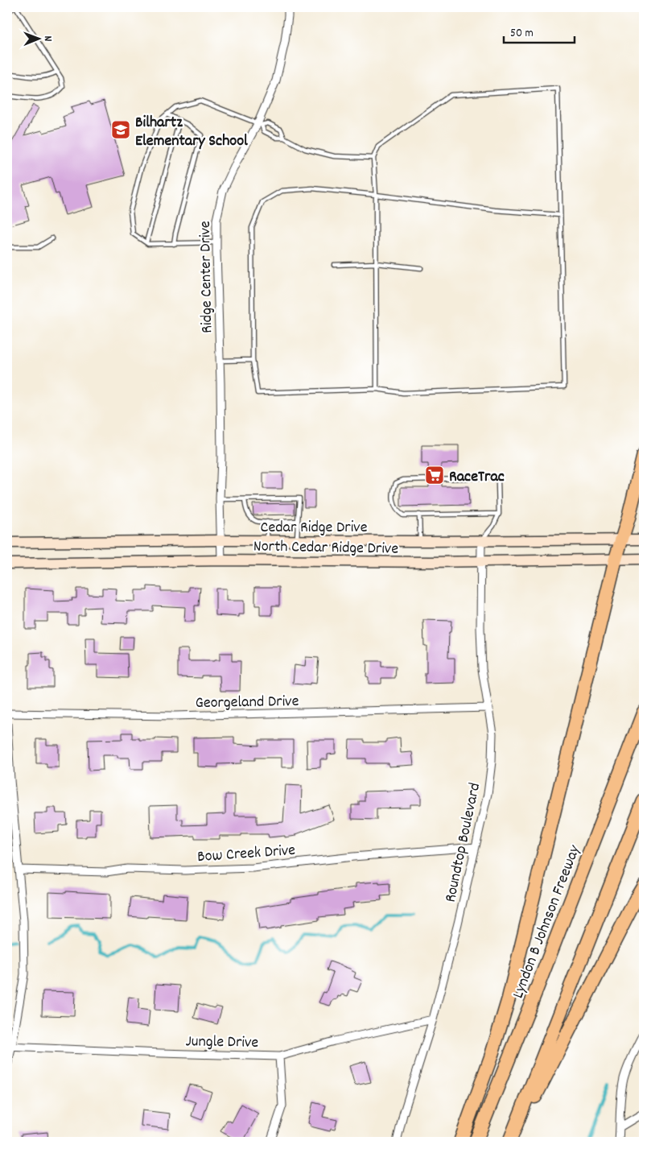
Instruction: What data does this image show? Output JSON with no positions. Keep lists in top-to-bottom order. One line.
{"streets":{"highway":["Lyndon B Johnson Freeway"],"main road":["Cedar Ridge Drive","North Cedar Ridge Drive"],"street":["Ridge Center Drive","Georgeland Drive","Roundtop Boulevard","Bow Creek Drive","Jungle Drive"]},"crossings":[["Ridge Center Drive","Cedar Ridge Drive"],["Ridge Center Drive","North Cedar Ridge Drive"],["Cedar Ridge Drive","Roundtop Boulevard"],["North Cedar Ridge Drive","Roundtop Boulevard"],["Georgeland Drive","Roundtop Boulevard"],["Roundtop Boulevard","Bow Creek Drive"],["Roundtop Boulevard","Jungle Drive"]],"places":{"school or university":["Bilhartz Elementary School"],"supermarket":["RaceTrac"]},"scale_bar":"50 m","north":"right"}
